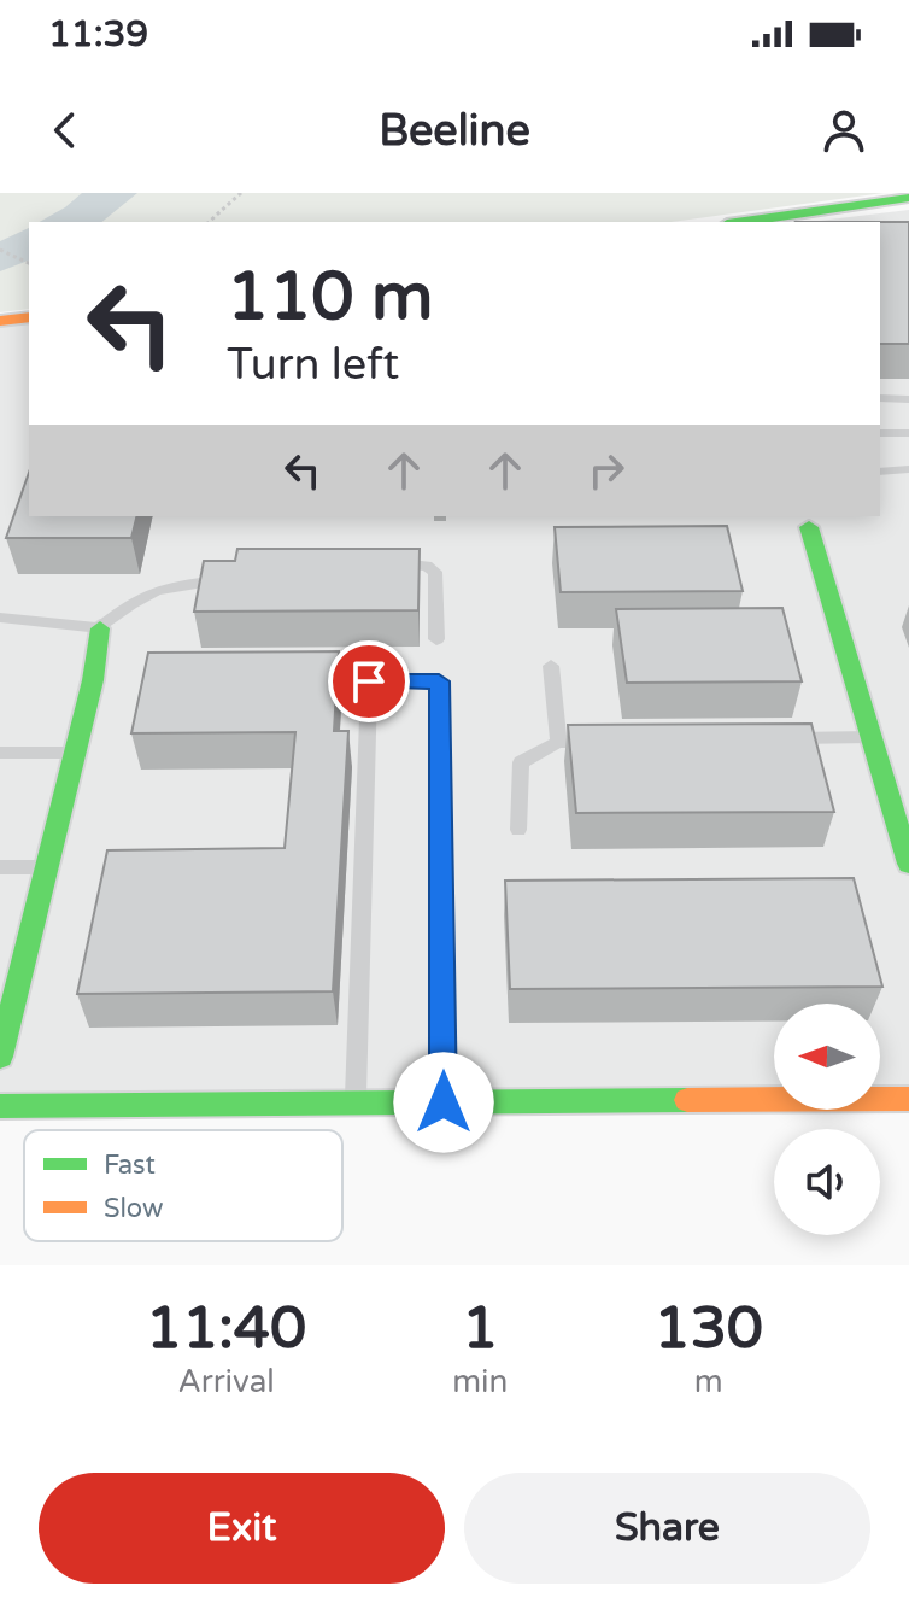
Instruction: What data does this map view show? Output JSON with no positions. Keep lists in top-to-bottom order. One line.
{"legend":["Fast","Slow"],"north":"left","page":{"status":"11:39","header":"Beeline","turn":["110 m","Turn left"],"eta":["11:40","Arrival","1","min","130","m"],"buttons":["Exit","Share"]}}
